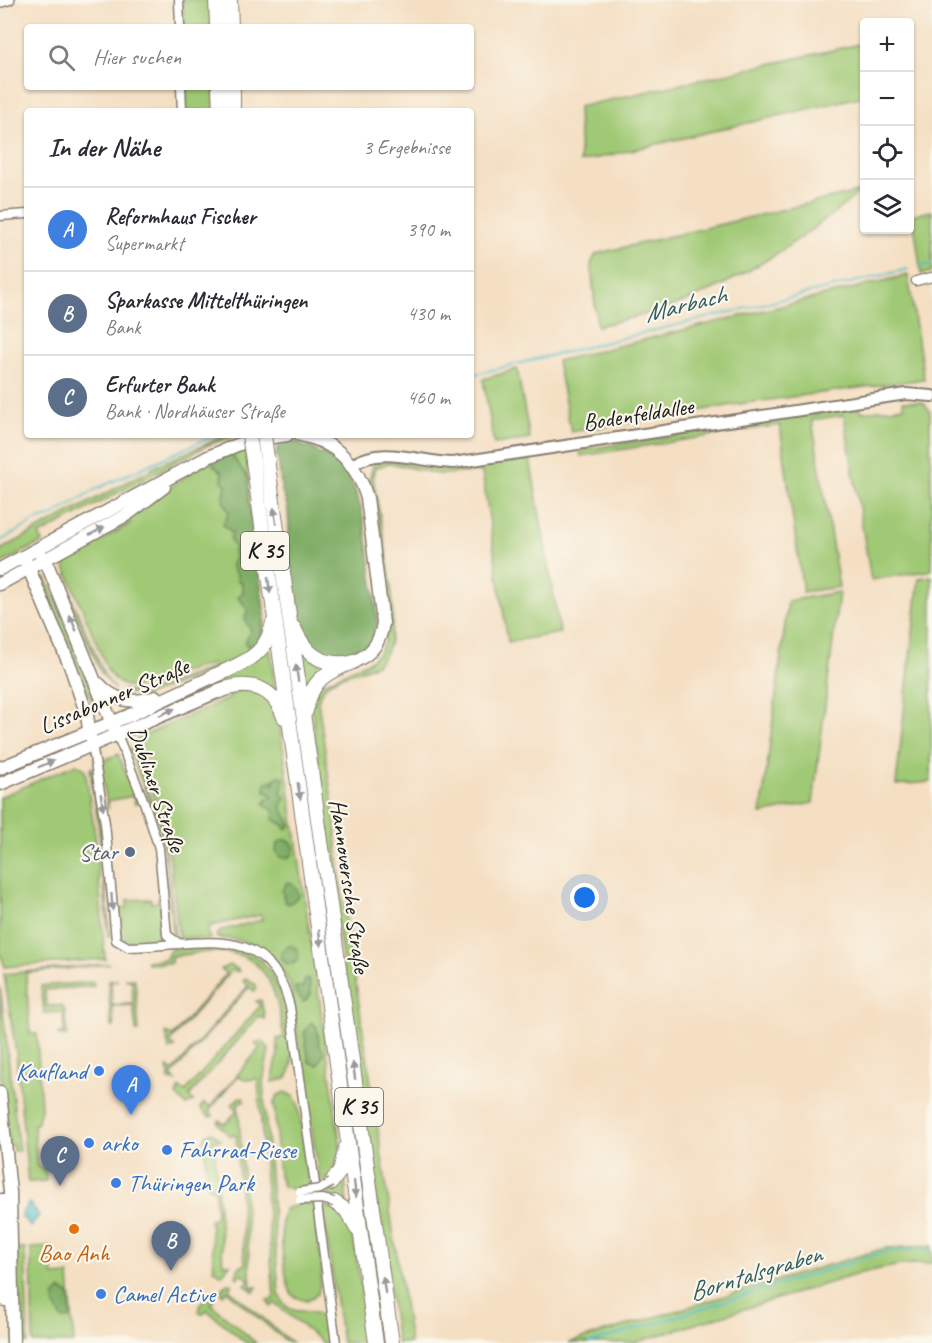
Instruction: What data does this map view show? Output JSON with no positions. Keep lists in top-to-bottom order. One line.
{"streets":{"highway":["K 35","Hannoversche Straße"],"main road":["Lissabonner Straße","Dubliner Straße"],"street":["Bodenfeldallee"]},"crossings":[["Lissabonner Straße","Dubliner Straße"]],"water":["Marbach","Borntalsgraben"],"places":["Star","Kaufland","arko","Fahrrad-Riese","Thüringen Park","Bao Anh","Camel Active"],"page":{"map_buttons":["+","−"],"search":"Hier suchen","heading":["In der Nähe","3 Ergebnisse"],"list":[{"mark":"A","name":"Reformhaus Fischer","note":"Supermarkt","value":"390 m"},{"mark":"B","name":"Sparkasse Mittelthüringen","note":"Bank","value":"430 m"},{"mark":"C","name":"Erfurter Bank","note":"Bank · Nordhäuser Straße","value":"460 m"}],"pins":["A","C","B"]}}
